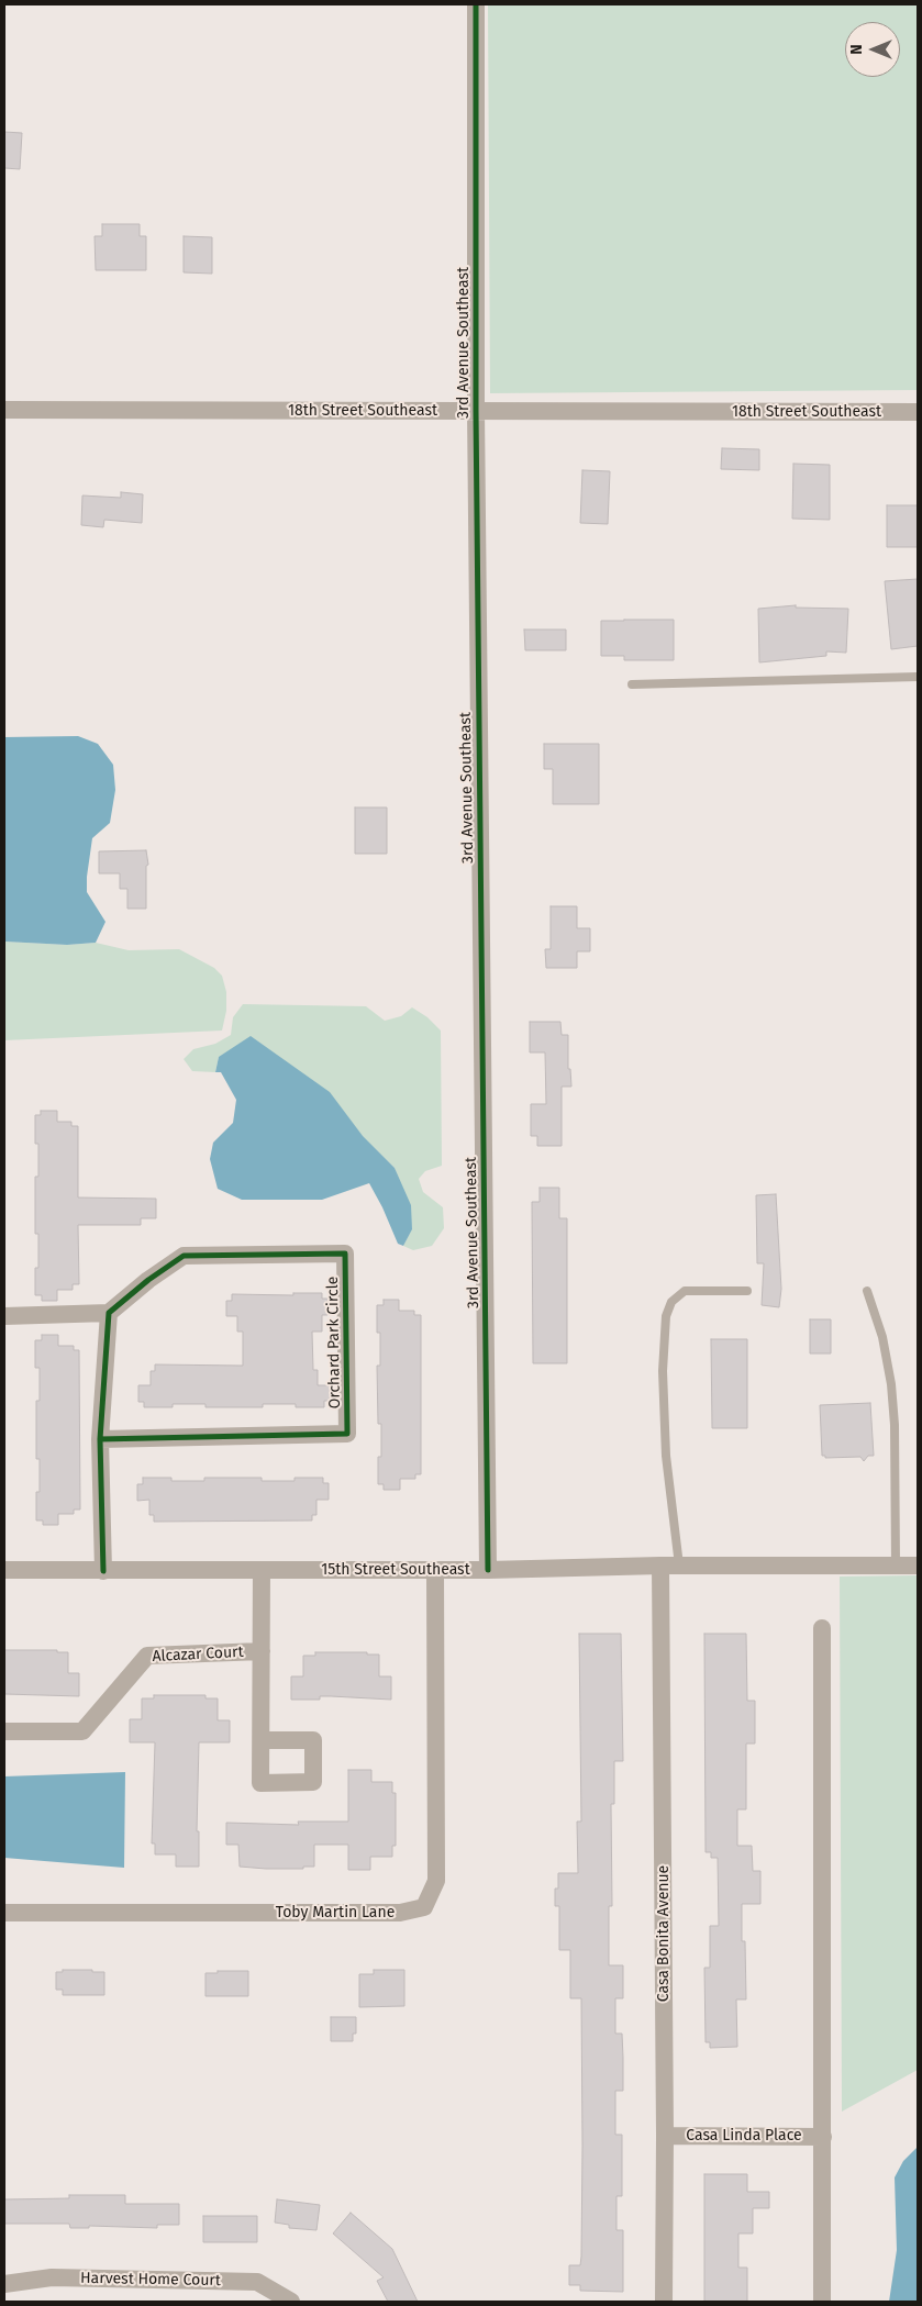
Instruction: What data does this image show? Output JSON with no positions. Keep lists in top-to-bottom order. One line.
{"streets":{"street":["3rd Avenue Southeast","18th Street Southeast","Orchard Park Circle","15th Street Southeast","Alcazar Court","Toby Martin Lane","Casa Bonita Avenue","Casa Linda Place","Harvest Home Court"]},"crossings":[["3rd Avenue Southeast","18th Street Southeast"],["3rd Avenue Southeast","15th Street Southeast"],["15th Street Southeast","Toby Martin Lane"],["15th Street Southeast","Casa Bonita Avenue"],["Casa Bonita Avenue","Casa Linda Place"]],"north":"left"}
